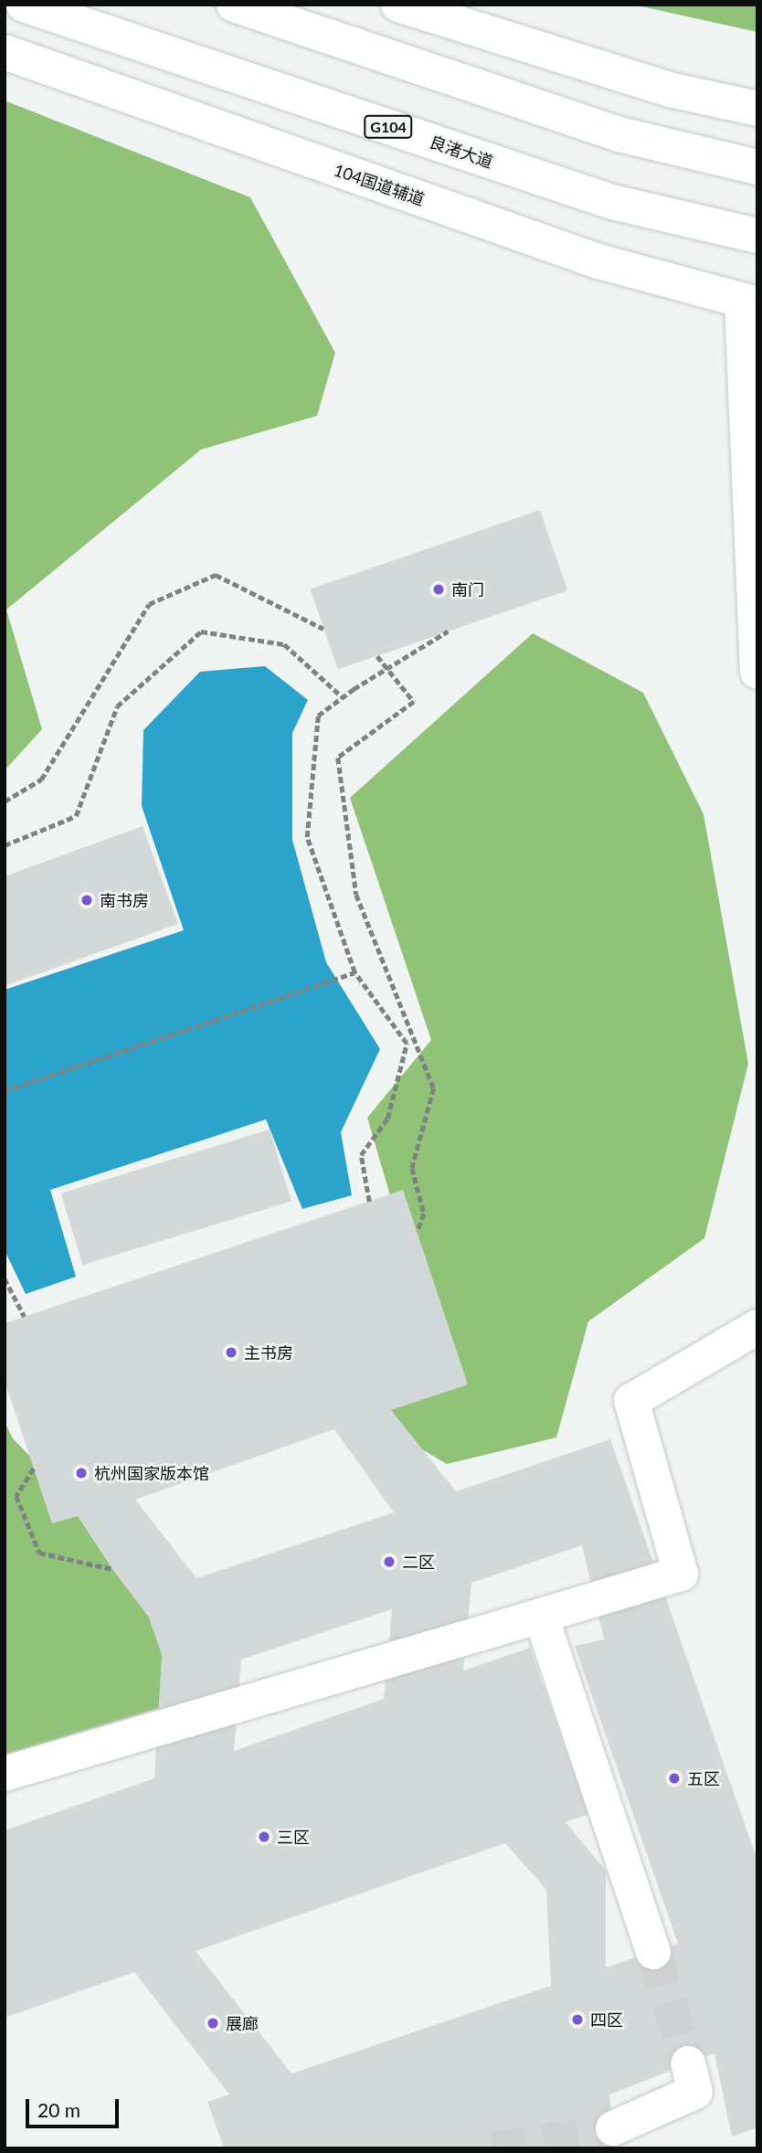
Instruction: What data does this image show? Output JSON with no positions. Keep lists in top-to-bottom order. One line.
{"streets":{"main road":["G104","良渚大道","104国道辅道"]},"places":["南门","南书房","主书房","杭州国家版本馆","二区","五区","三区","四区","展廊"],"scale_bar":"20 m"}
